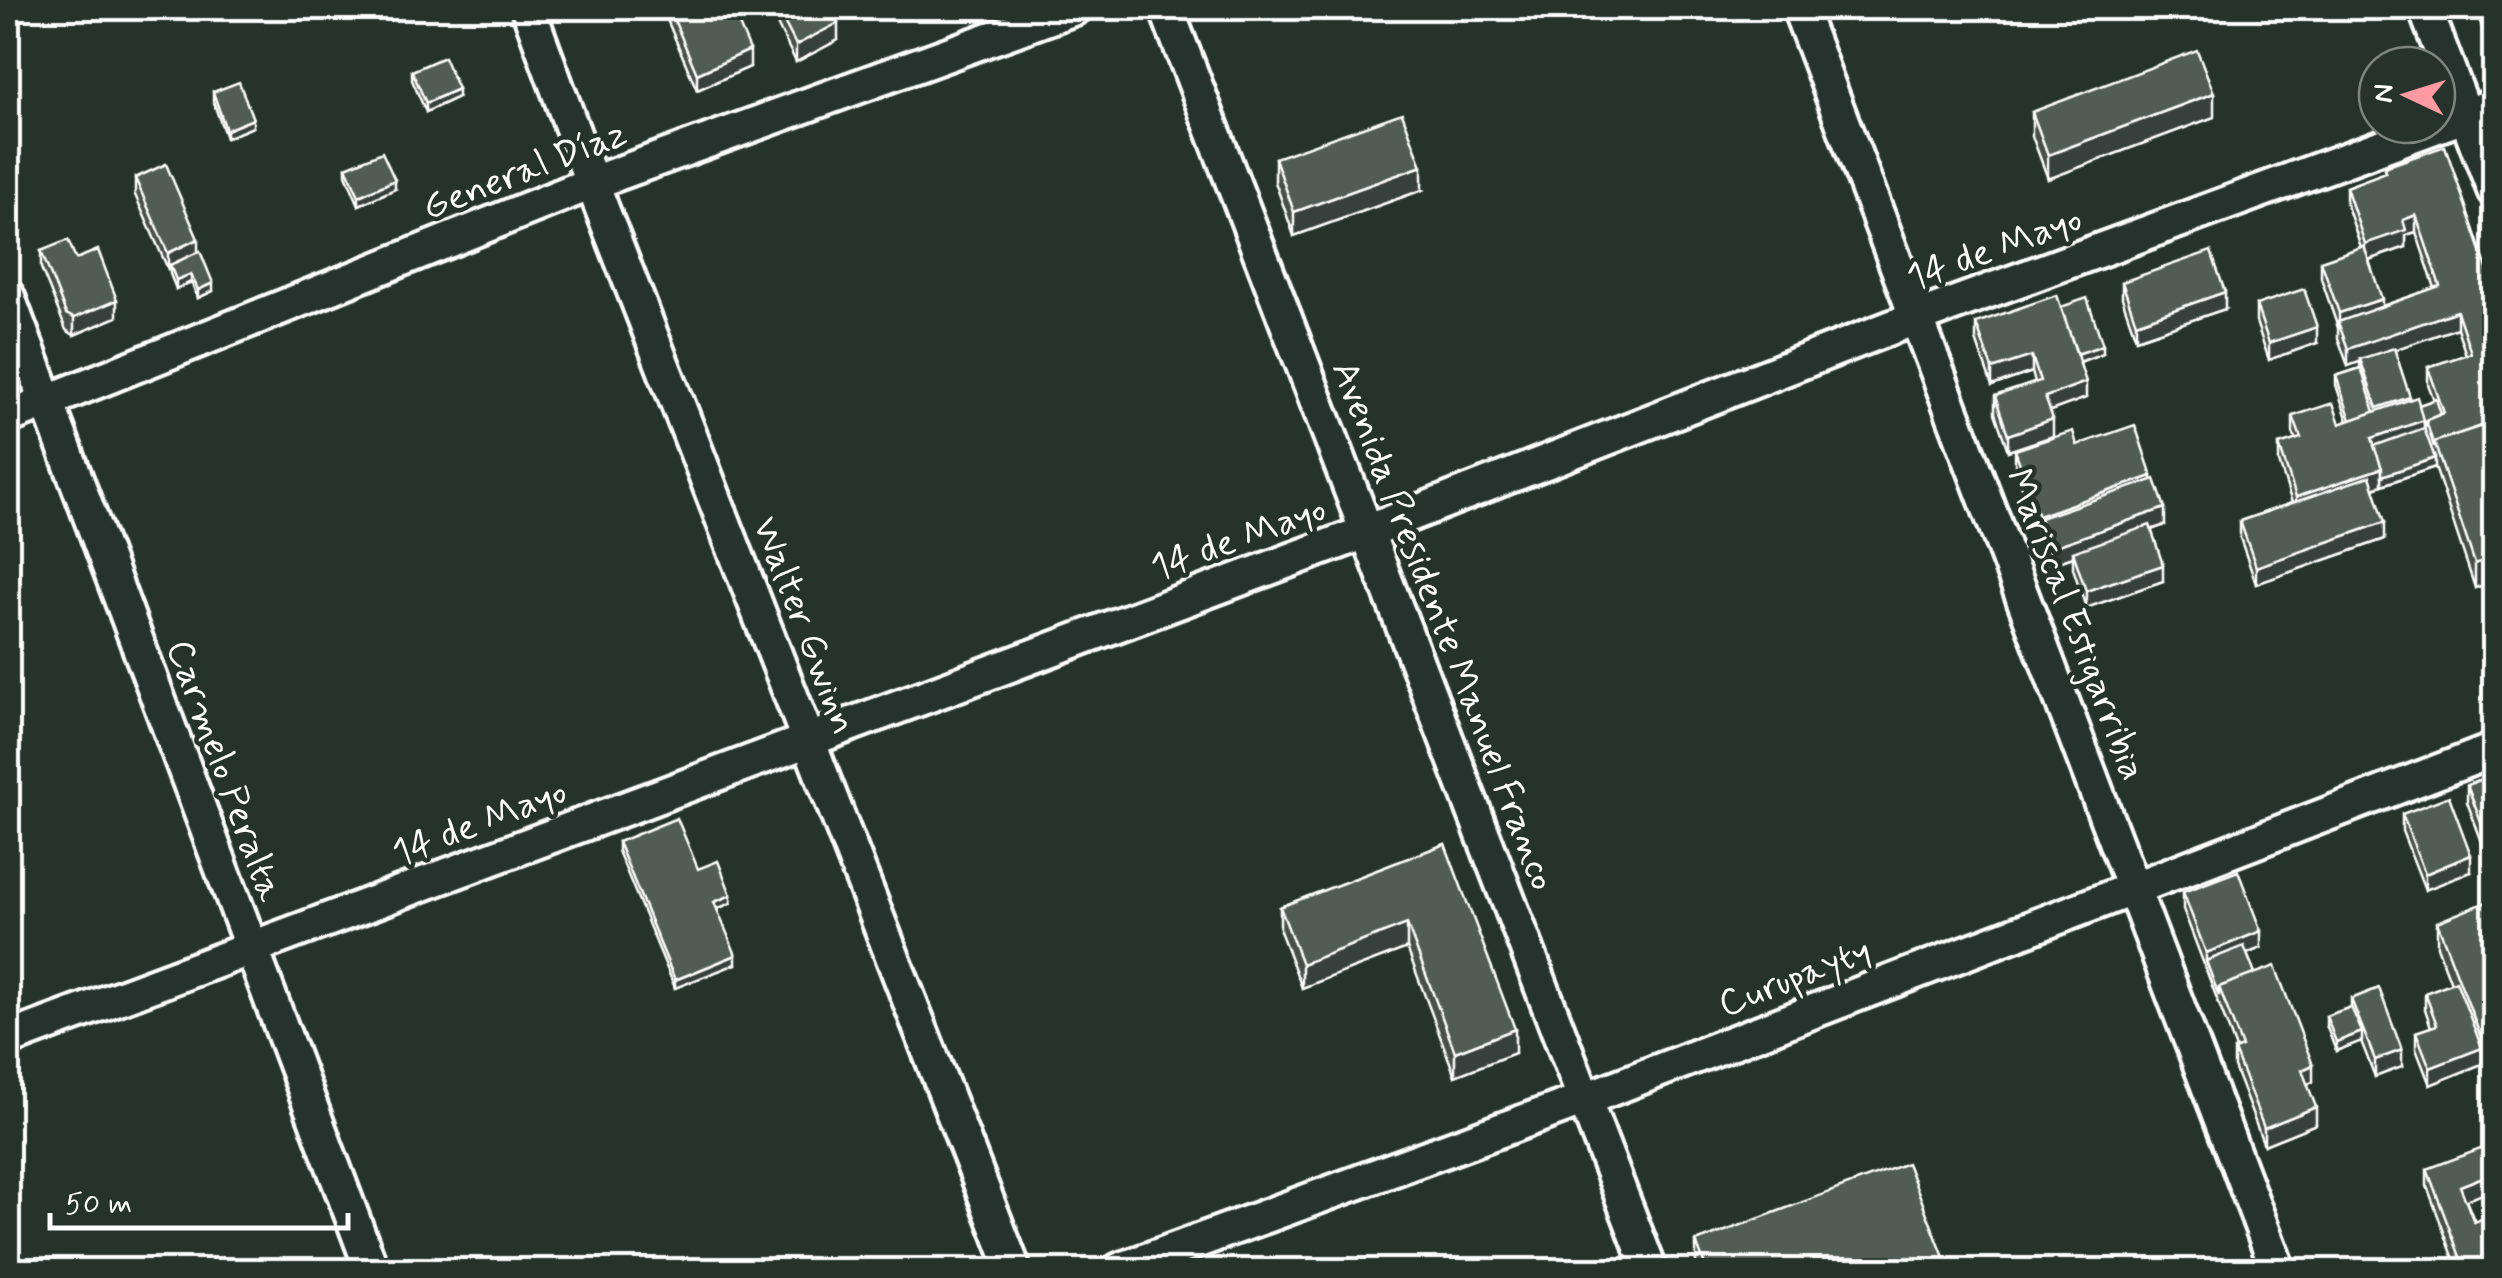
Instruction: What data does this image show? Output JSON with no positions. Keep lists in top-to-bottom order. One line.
{"streets":{"street":["General Díaz","14 de Mayo","Mariscal Estigarribia","Walter Gwinn","Avenida Presidente Manuel Franco","Carmelo Peralta","Curupayty"]},"crossings":[["General Díaz","Walter Gwinn"],["General Díaz","Carmelo Peralta"],["14 de Mayo","Mariscal Estigarribia"],["14 de Mayo","Walter Gwinn"],["14 de Mayo","Avenida Presidente Manuel Franco"],["14 de Mayo","Carmelo Peralta"],["Mariscal Estigarribia","Curupayty"],["Avenida Presidente Manuel Franco","Curupayty"]],"scale_bar":"50 m","north":"left"}
